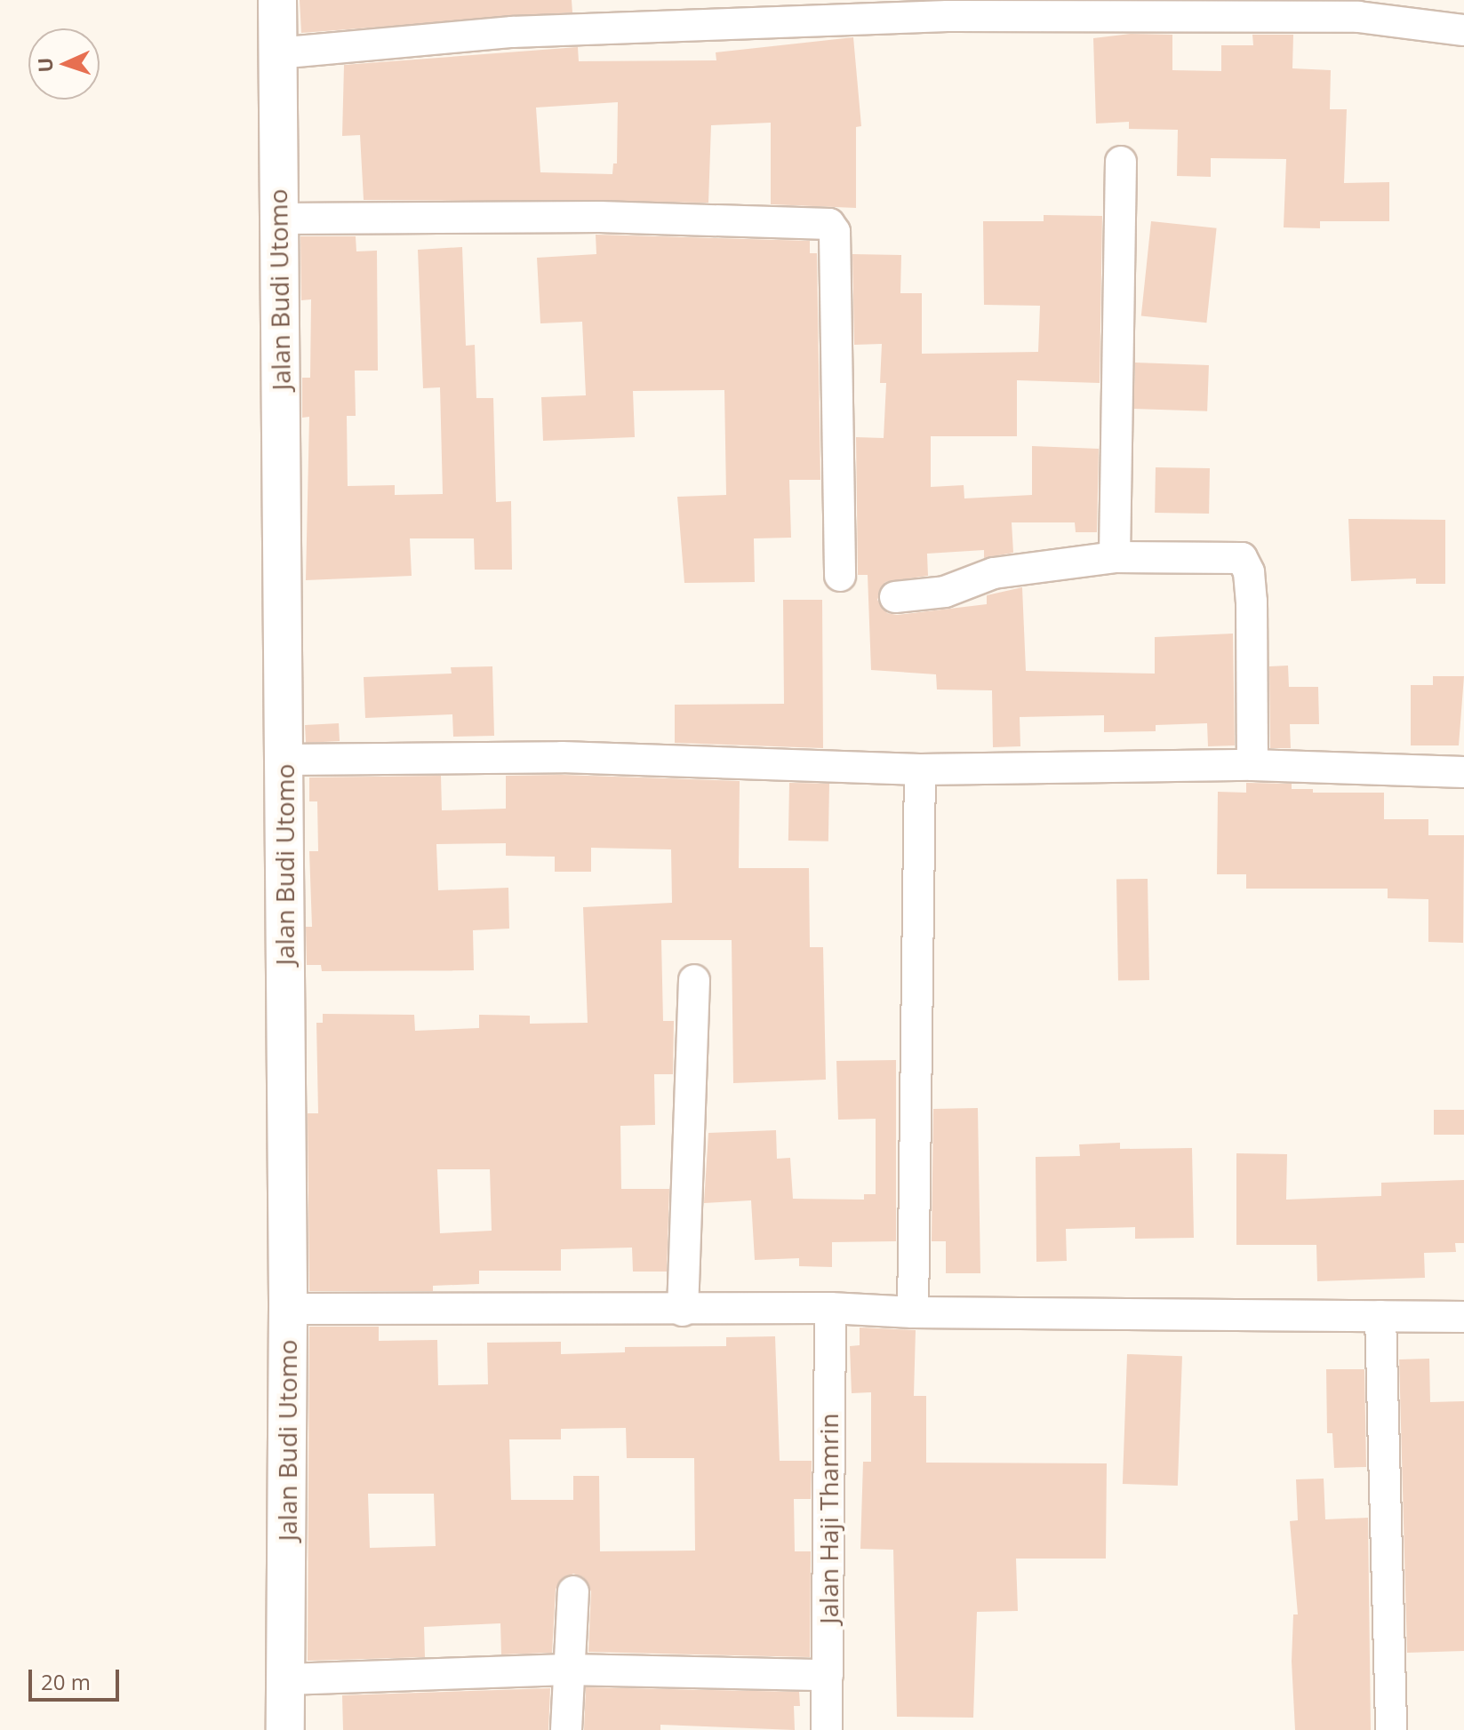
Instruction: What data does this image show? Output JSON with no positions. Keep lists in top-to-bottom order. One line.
{"streets":{"street":["Jalan Budi Utomo","Jalan Haji Thamrin"]},"scale_bar":"20 m","north":"left"}
